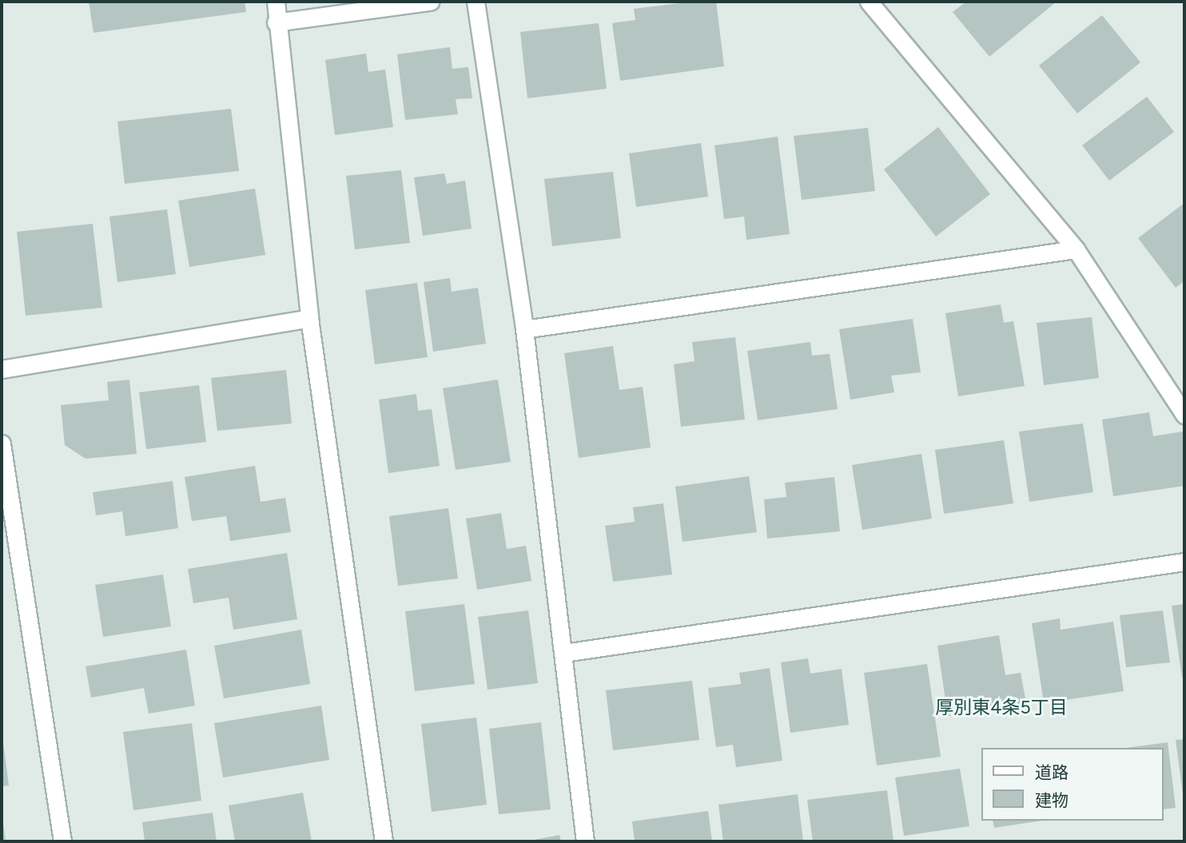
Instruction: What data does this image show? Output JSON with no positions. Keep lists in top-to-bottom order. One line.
{"districts":["厚別東4条5丁目"],"legend":["道路","建物"]}
